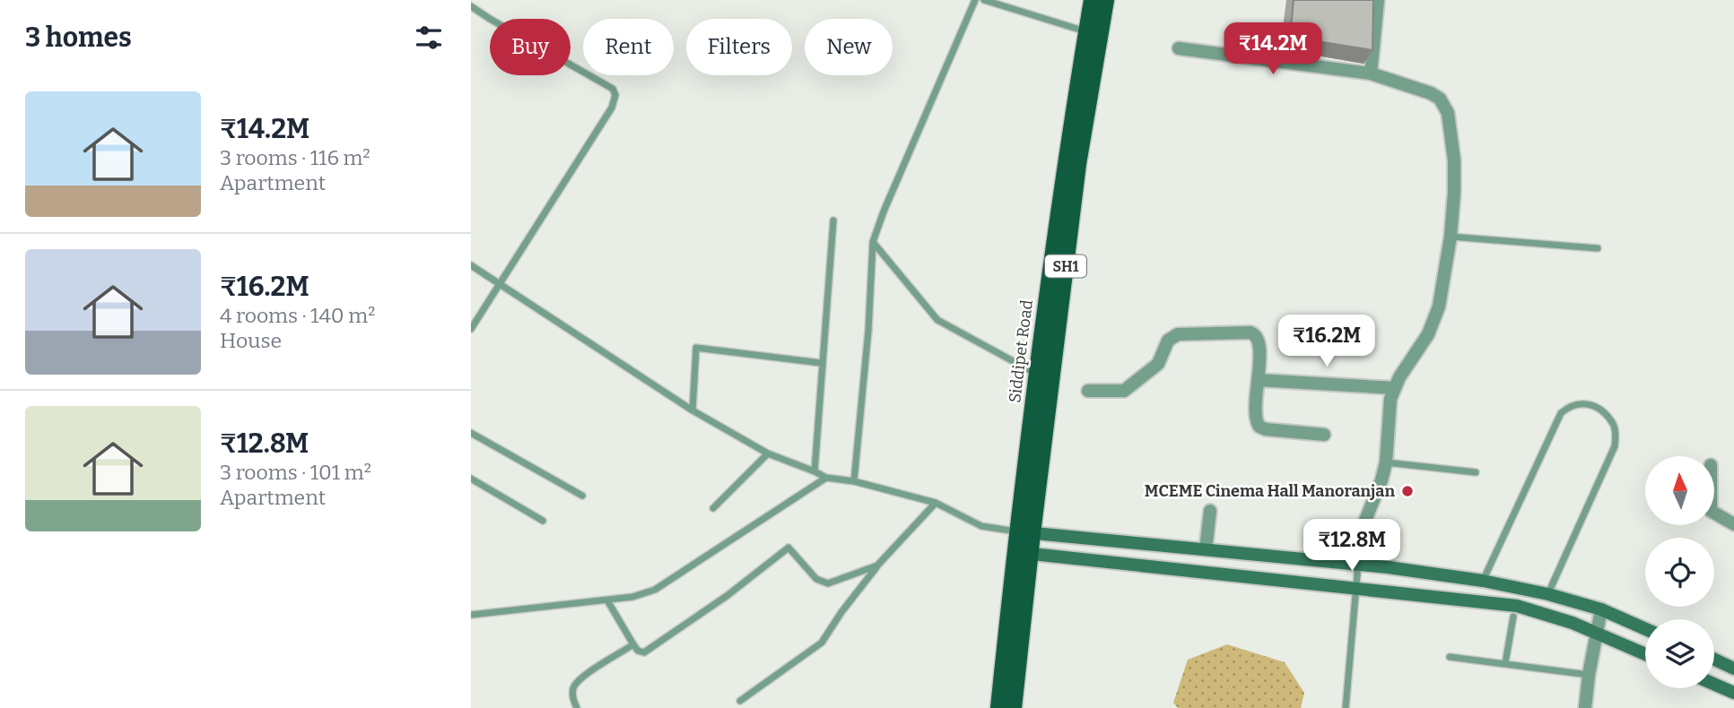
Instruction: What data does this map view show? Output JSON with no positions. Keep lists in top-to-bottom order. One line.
{"streets":{"main road":["SH1","Siddipet Road"]},"places":["MCEME Cinema Hall Manoranjan"],"north":"top","page":{"heading":"3 homes","chip":["Buy","Rent","Filters","New"],"price":["₹14.2M","₹16.2M","₹12.8M"],"list":[{"name":"₹14.2M","note":"3 rooms · 116 m² · Apartment"},{"name":"₹16.2M","note":"4 rooms · 140 m² · House"},{"name":"₹12.8M","note":"3 rooms · 101 m² · Apartment"}]}}
